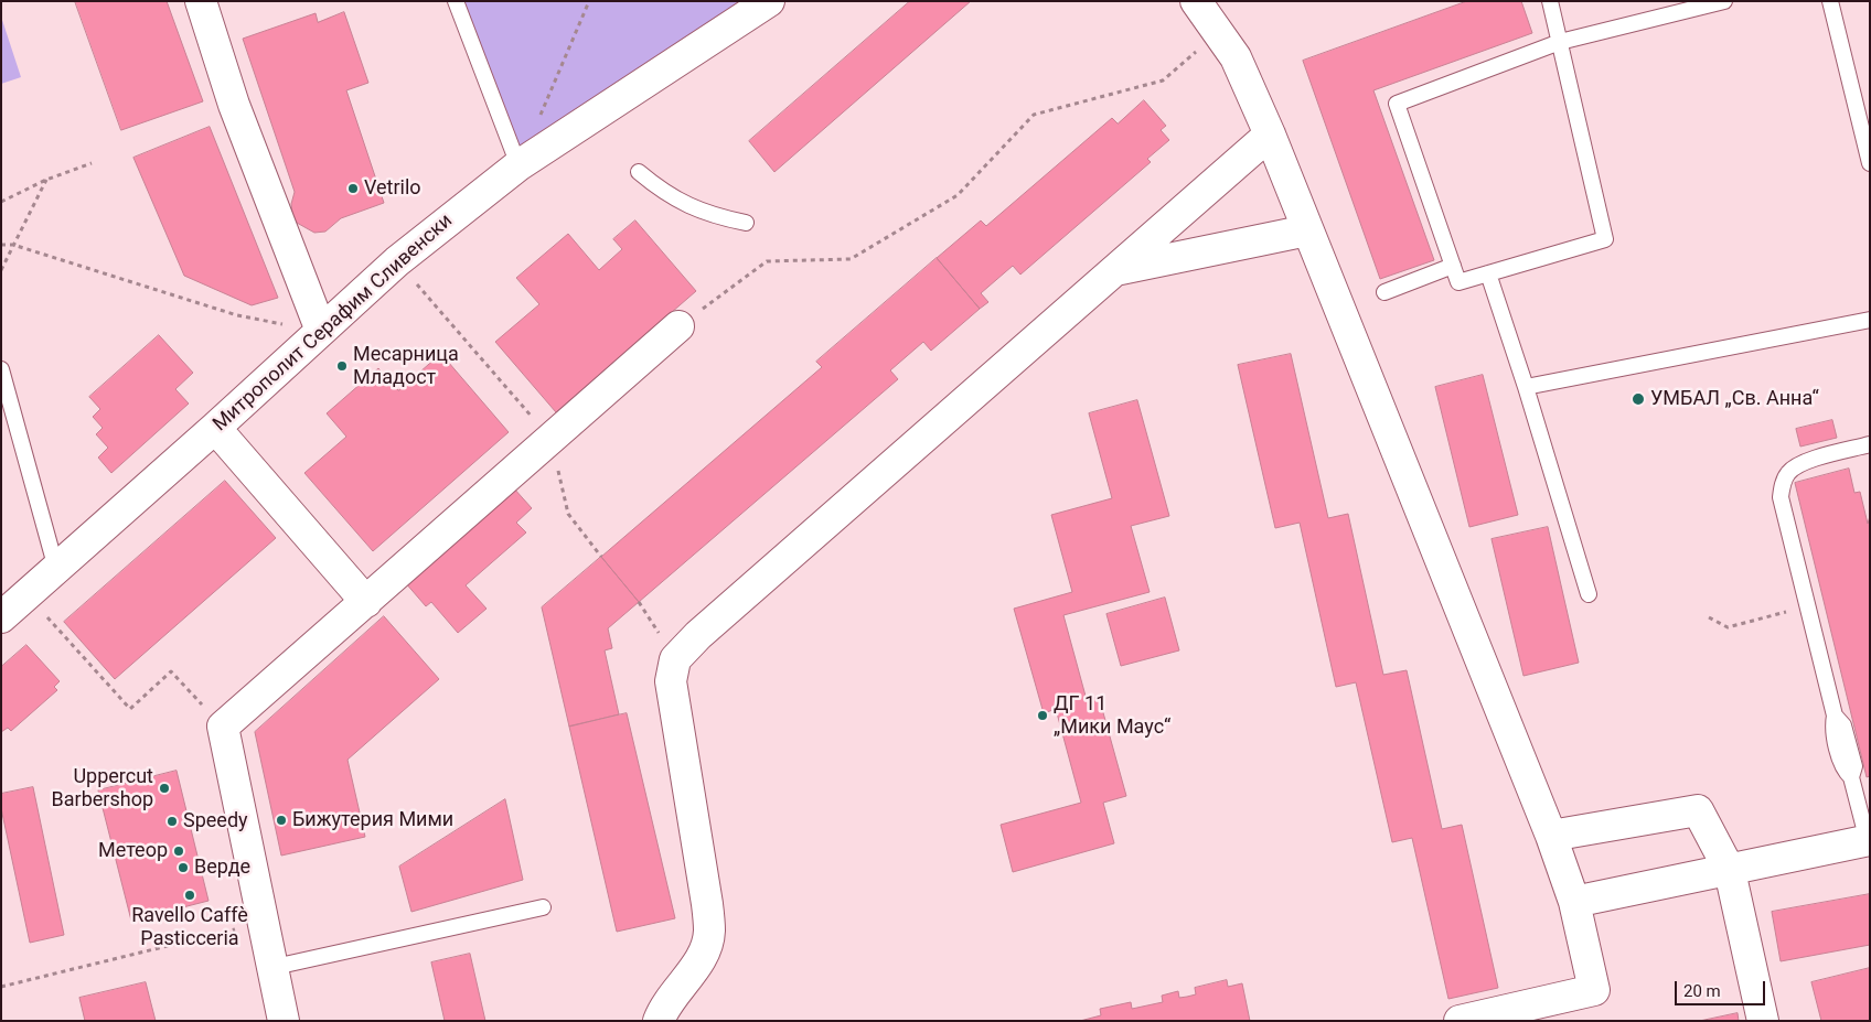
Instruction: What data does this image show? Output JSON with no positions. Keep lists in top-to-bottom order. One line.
{"streets":{"street":["Митрополит Серафим Сливенски"]},"places":["Vetrilo","Месарница Младост","УМБАЛ „Св. Анна“","ДГ 11 „Мики Маус“","Uppercut Barbershop","Бижутерия Мими","Speedy","Метеор","Верде","Ravello Caffè Pasticceria"],"scale_bar":"20 m"}
